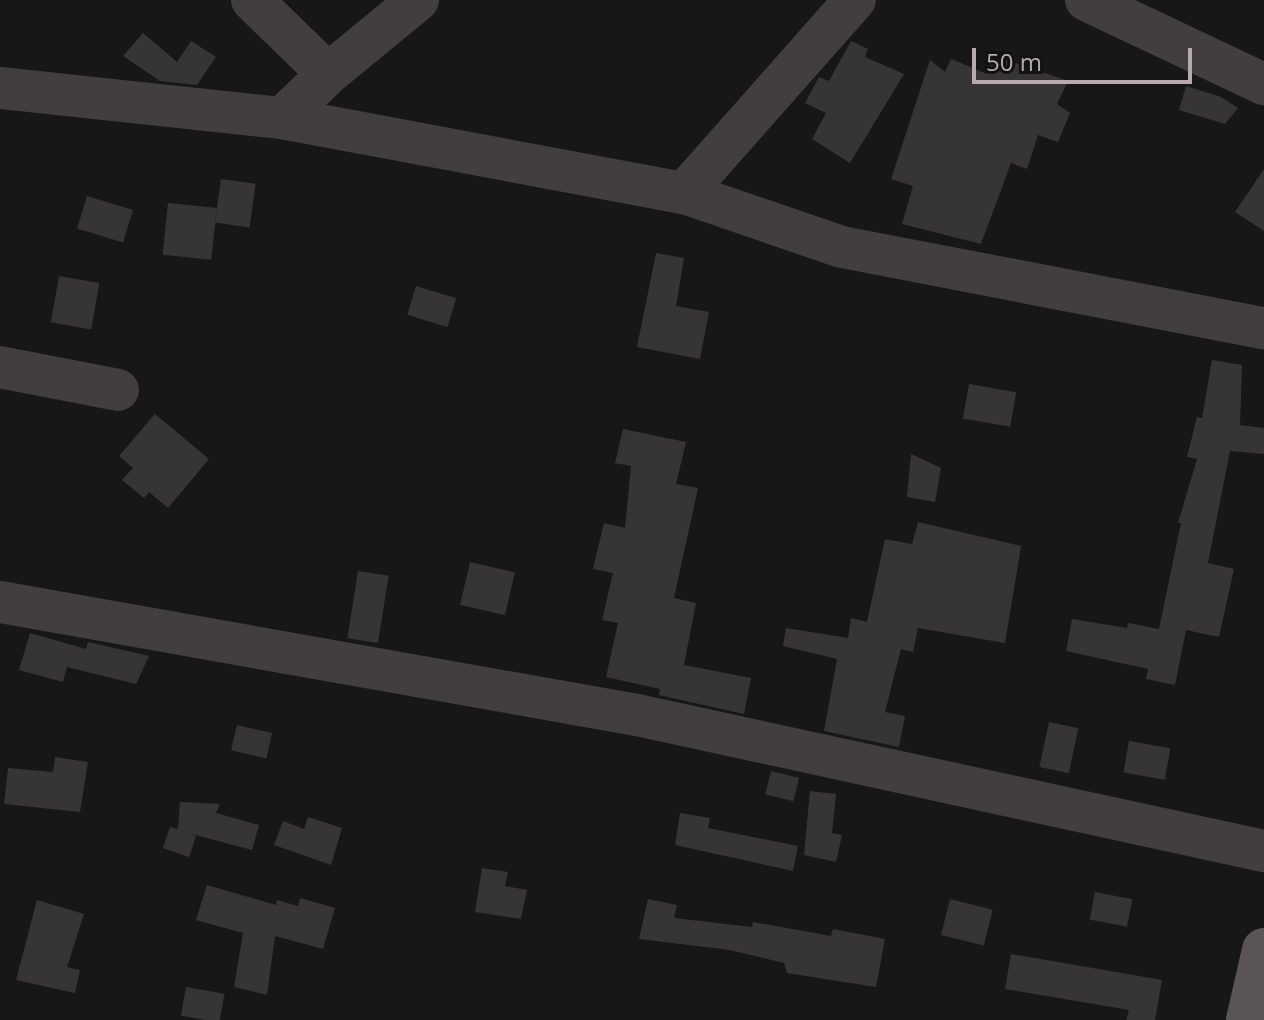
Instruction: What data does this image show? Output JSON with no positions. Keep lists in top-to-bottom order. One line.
{"scale_bar":"50 m"}
